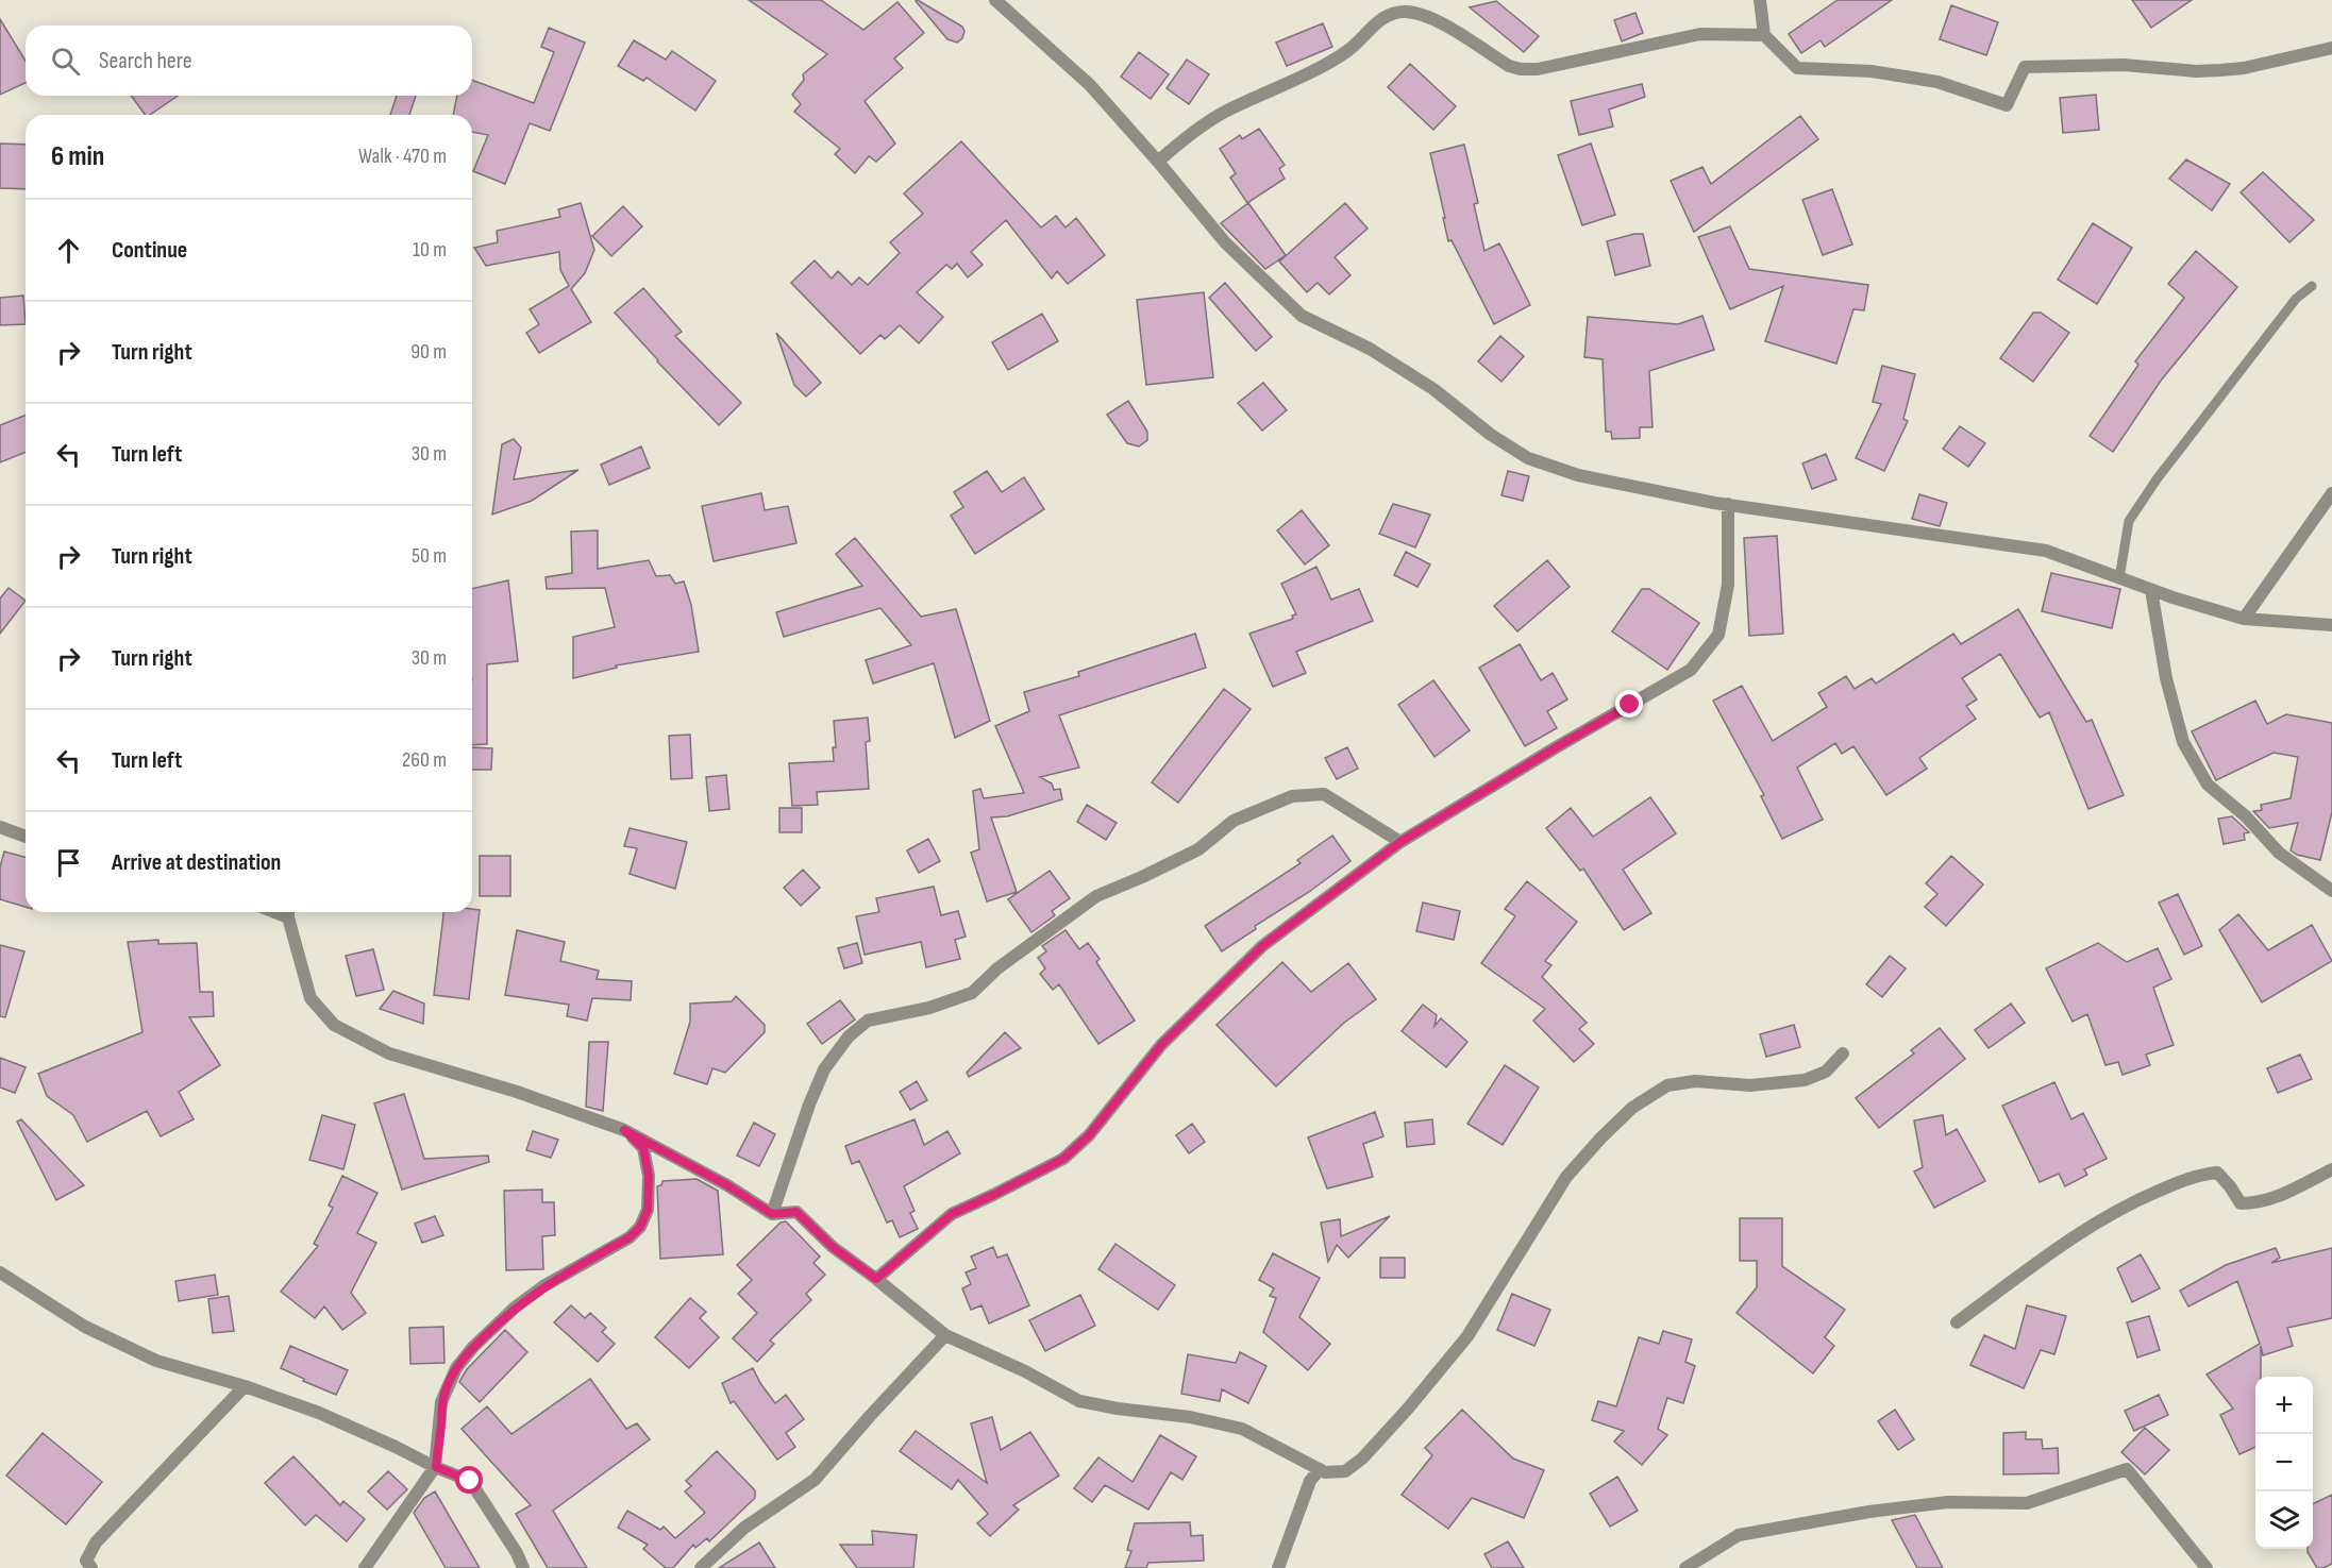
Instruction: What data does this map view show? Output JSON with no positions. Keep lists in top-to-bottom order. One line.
{"page":{"search":"Search here","heading":["6 min","Walk · 470 m"],"list":[["Continue","10 m"],["Turn right","90 m"],["Turn left","30 m"],["Turn right","50 m"],["Turn right","30 m"],["Turn left","260 m"],"Arrive at destination"],"map_buttons":["+","−"]}}
